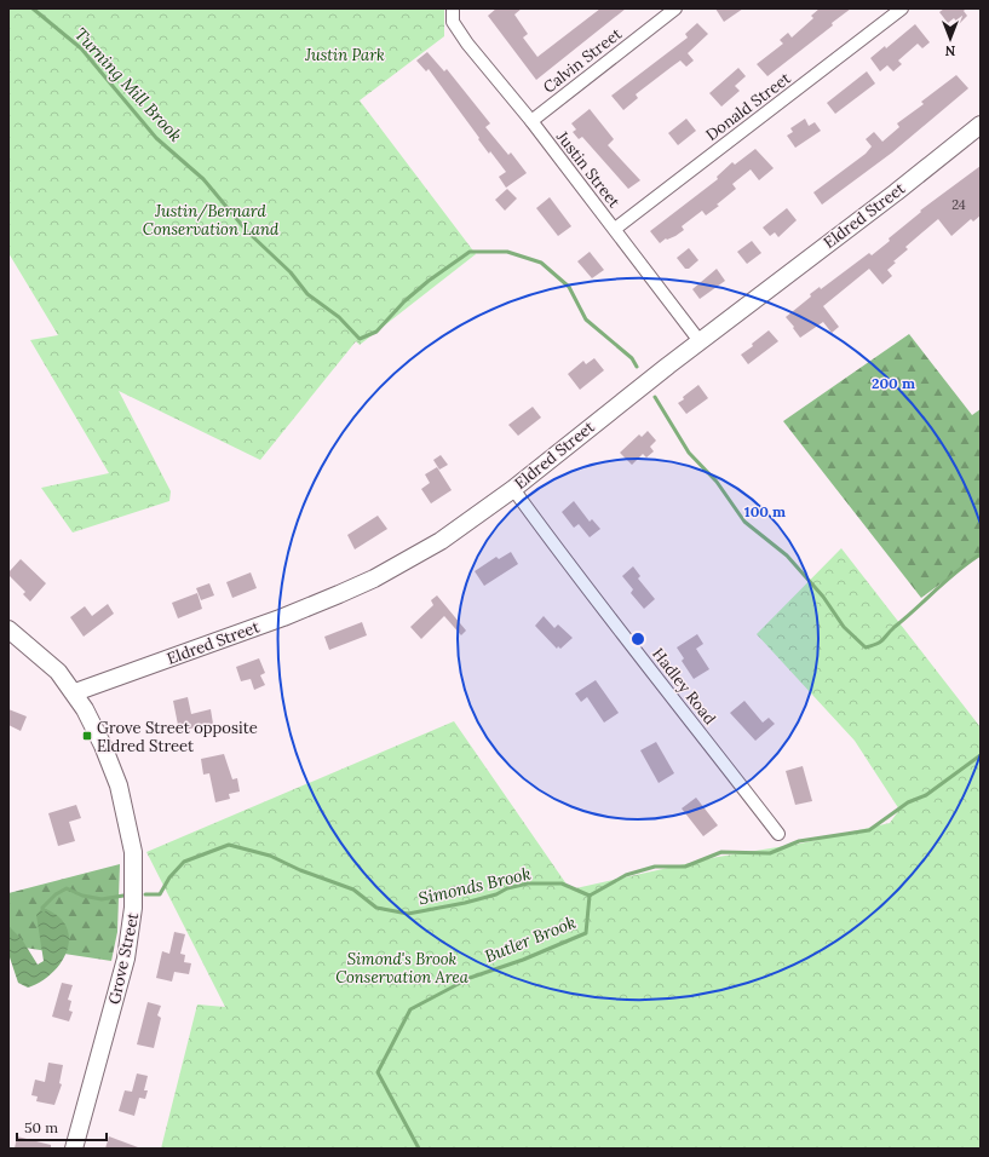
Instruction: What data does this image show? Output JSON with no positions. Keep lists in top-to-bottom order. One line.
{"streets":{"street":["Calvin Street","Donald Street","Justin Street","Eldred Street","Hadley Road","Grove Street"]},"crossings":[["Calvin Street","Justin Street"],["Donald Street","Justin Street"],["Justin Street","Eldred Street"],["Eldred Street","Hadley Road"],["Eldred Street","Grove Street"]],"water":["Turning Mill Brook","Simonds Brook","Butler Brook"],"parks":["Justin Park","Justin/Bernard Conservation Land","Simond's Brook Conservation Area"],"places":{"transit":["Grove Street opposite Eldred Street"]},"house_numbers":["24"],"scale_bar":"50 m","north":"bottom","rings":["200 m","100 m"]}
